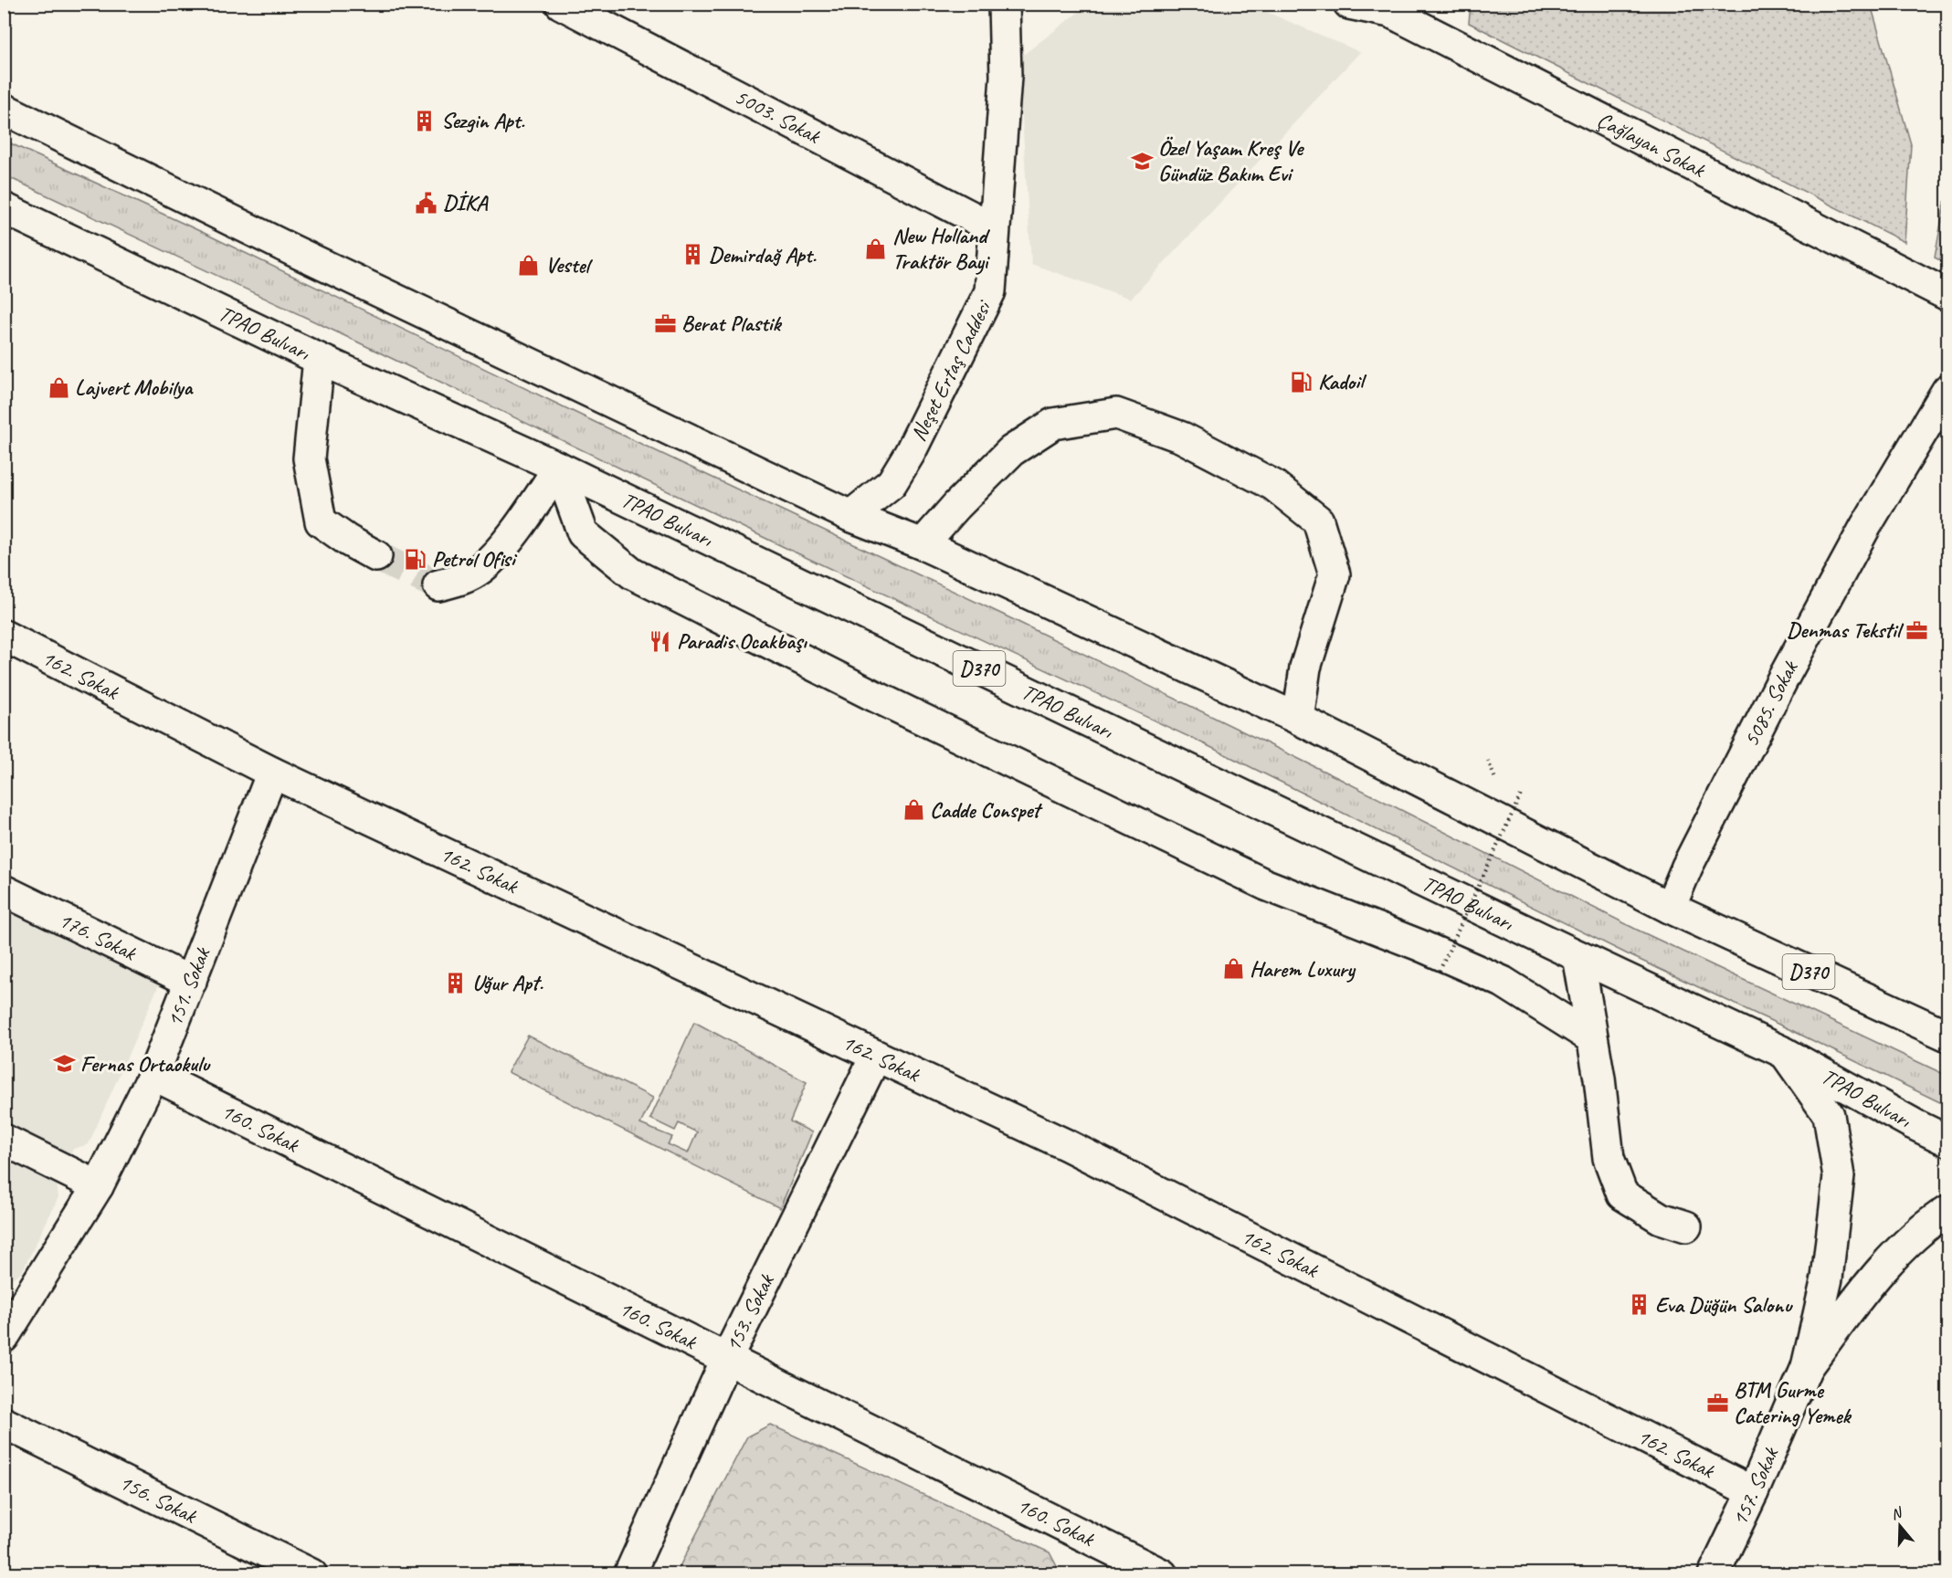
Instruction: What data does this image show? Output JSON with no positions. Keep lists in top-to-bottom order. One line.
{"streets":{"main road":["5003. Sokak","Çağlayan Sokak","TPAO Bulvarı","Neşet Ertaş Caddesi","D370","162. Sokak","5085. Sokak","176. Sokak","151. Sokak","160. Sokak","153. Sokak","157. Sokak","156. Sokak"]},"crossings":[["5003. Sokak","Neşet Ertaş Caddesi"],["Neşet Ertaş Caddesi","D370"],["D370","5085. Sokak"],["162. Sokak","151. Sokak"],["162. Sokak","153. Sokak"],["162. Sokak","157. Sokak"],["176. Sokak","151. Sokak"],["151. Sokak","160. Sokak"],["160. Sokak","153. Sokak"]],"places":{"building":["Sezgin Apt.","Demirdağ Apt.","Uğur Apt.","Eva Düğün Salonu"],"school or university":["Özel Yaşam Kreş Ve Gündüz Bakım Evi","Fernas Ortaokulu"],"public building":["DİKA"],"shop":["New Holland Traktör Bayi","Vestel","Lajvert Mobilya","Cadde Conspet","Harem Luxury"],"office":["Berat Plastik","Denmas Tekstil","BTM Gurme Catering Yemek"],"fuel station":["Kadoil","Petrol Ofisi"],"restaurant":["Paradis Ocakbaşı"]},"north":"top"}
